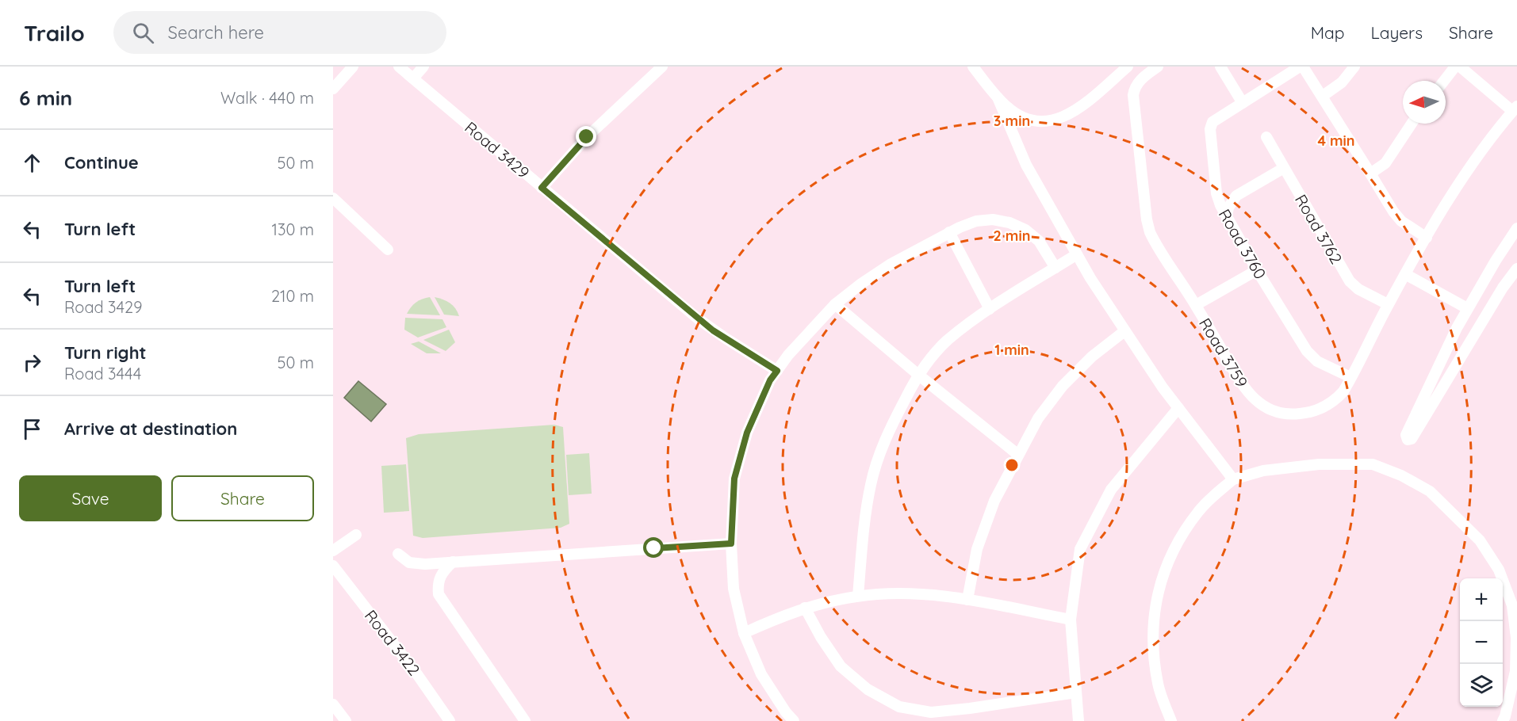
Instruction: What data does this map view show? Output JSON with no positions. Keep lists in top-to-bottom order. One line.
{"streets":{"street":["Road 3429","Road 3762","Road 3760","Road 3759","Road 3422"]},"crossings":[["Road 3762","Road 3759"],["Road 3760","Road 3759"]],"north":"left","page":{"header":"Trailo","search":"Search here","nav":["Map","Layers","Share"],"heading":["6 min","Walk · 440 m"],"list":[["Continue","50 m"],["Turn left","130 m"],["Turn left","Road 3429","210 m"],["Turn right","Road 3444","50 m"],"Arrive at destination"],"buttons":["Save","Share"],"map_buttons":["+","−"]},"rings":["3 min","4 min","2 min","1 min"]}
